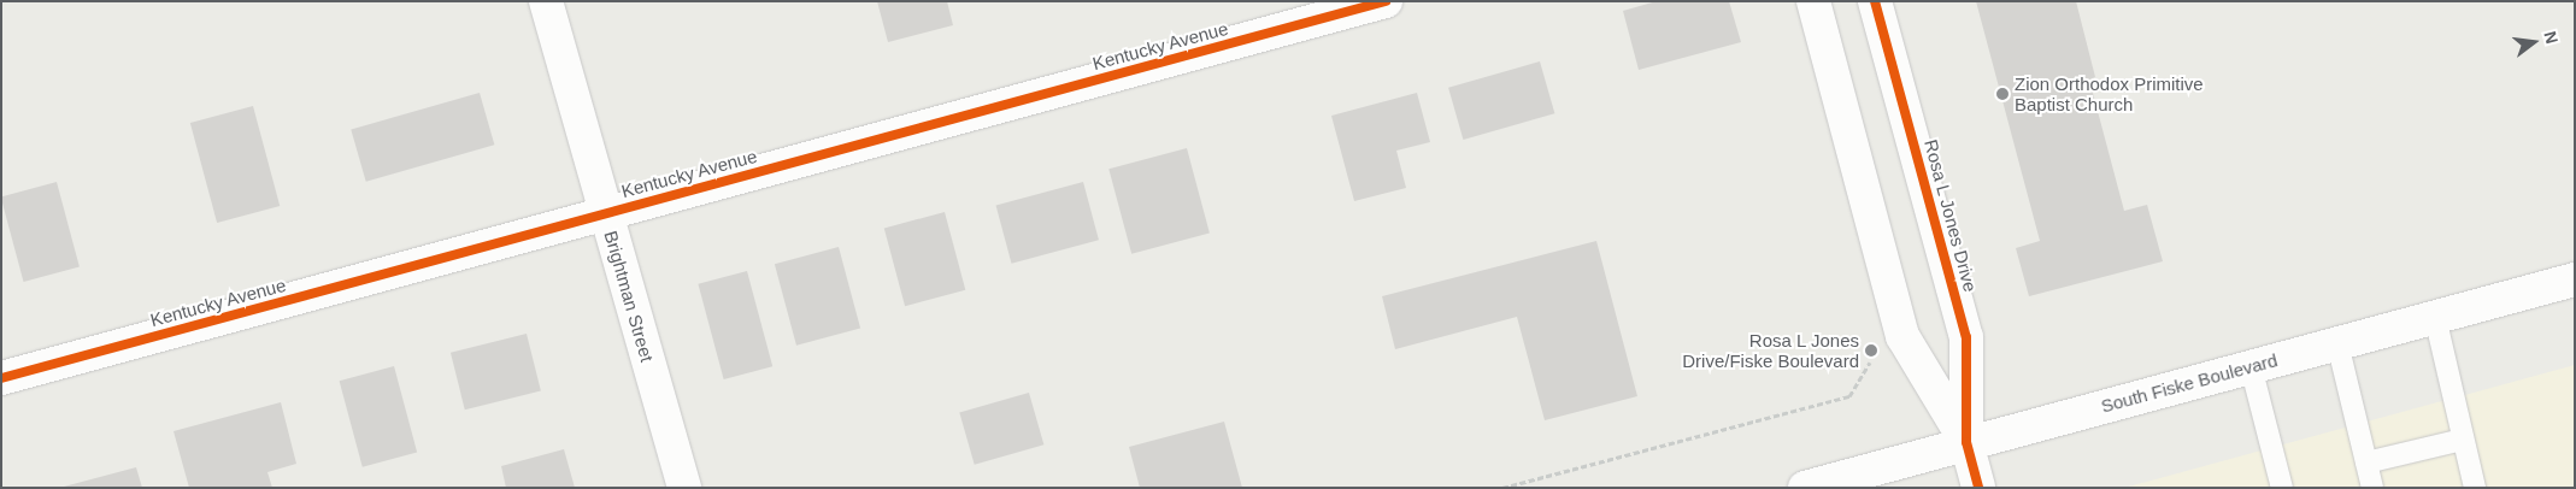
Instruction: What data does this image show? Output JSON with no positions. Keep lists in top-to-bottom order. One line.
{"streets":{"street":["Kentucky Avenue","Rosa L Jones Drive","Brightman Street","South Fiske Boulevard"]},"crossings":[["Kentucky Avenue","Brightman Street"],["Rosa L Jones Drive","South Fiske Boulevard"]],"places":["Zion Orthodox Primitive Baptist Church","Rosa L Jones Drive/Fiske Boulevard"],"north":"right"}
